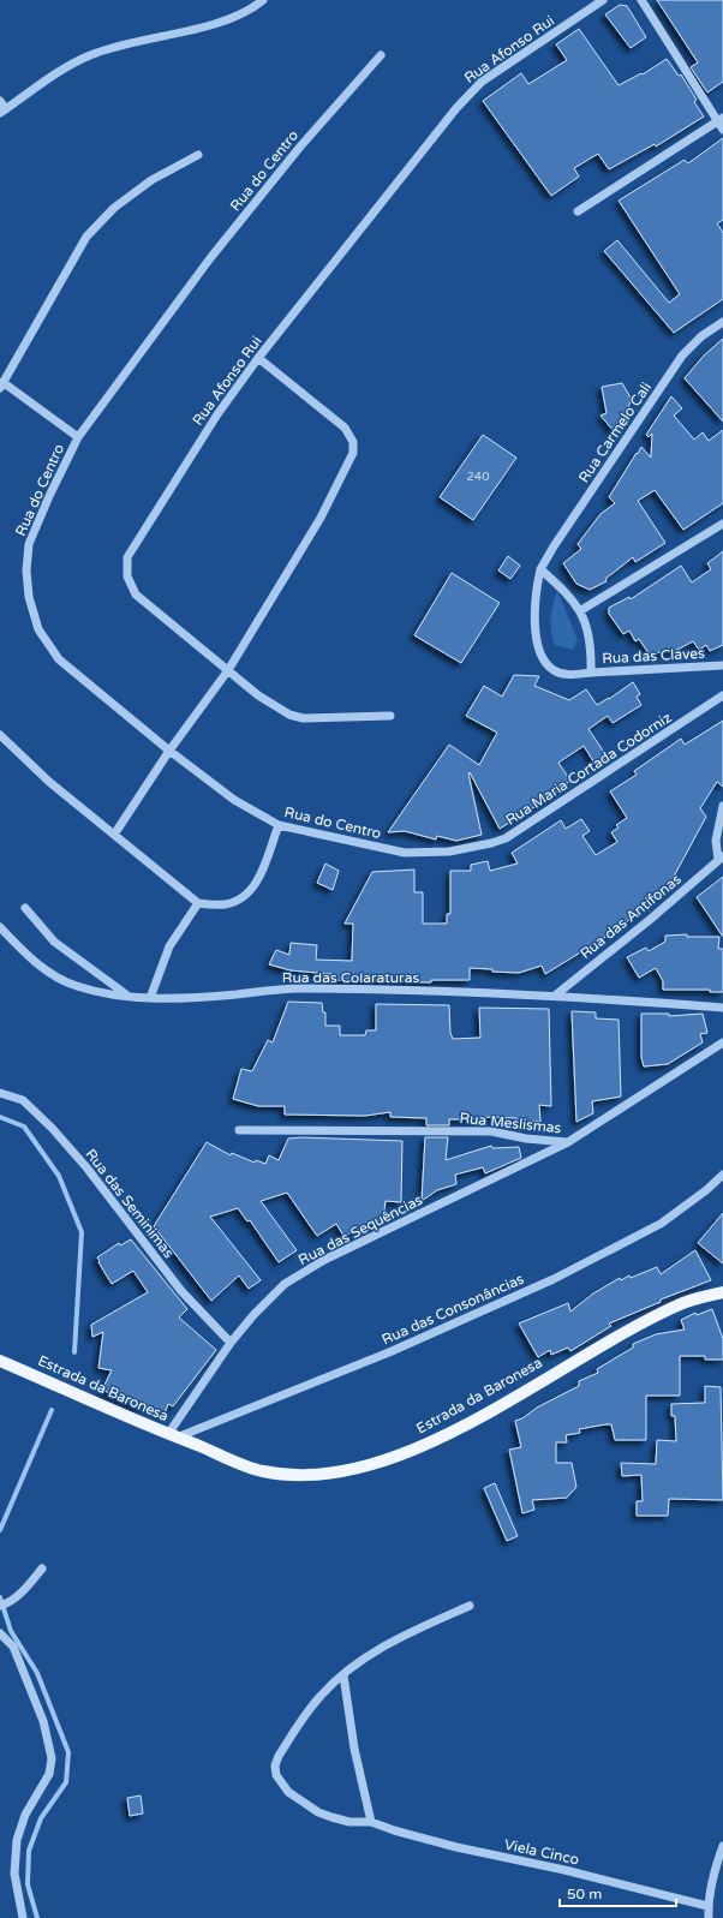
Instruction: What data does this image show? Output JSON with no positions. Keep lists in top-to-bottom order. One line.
{"streets":{"main road":["Estrada da Baronesa"],"street":["Rua Afonso Rui","Rua do Centro","Rua Carmelo Cali","Rua das Claves","Rua Maria Cortada Codorniz","Rua das Antífonas","Rua das Colaraturas","Rua Meslismas","Rua das Seminimas","Rua das Sequências","Rua das Consonâncias","Viela Cinco"]},"crossings":[["Rua do Centro","Rua Maria Cortada Codorniz"],["Rua Carmelo Cali","Rua das Claves"],["Rua das Antífonas","Rua das Colaraturas"],["Rua Meslismas","Rua das Sequências"],["Rua das Seminimas","Rua das Sequências"],["Rua das Sequências","Rua das Consonâncias"],["Rua das Sequências","Estrada da Baronesa"],["Rua das Consonâncias","Estrada da Baronesa"]],"house_numbers":["240"],"scale_bar":"50 m"}
